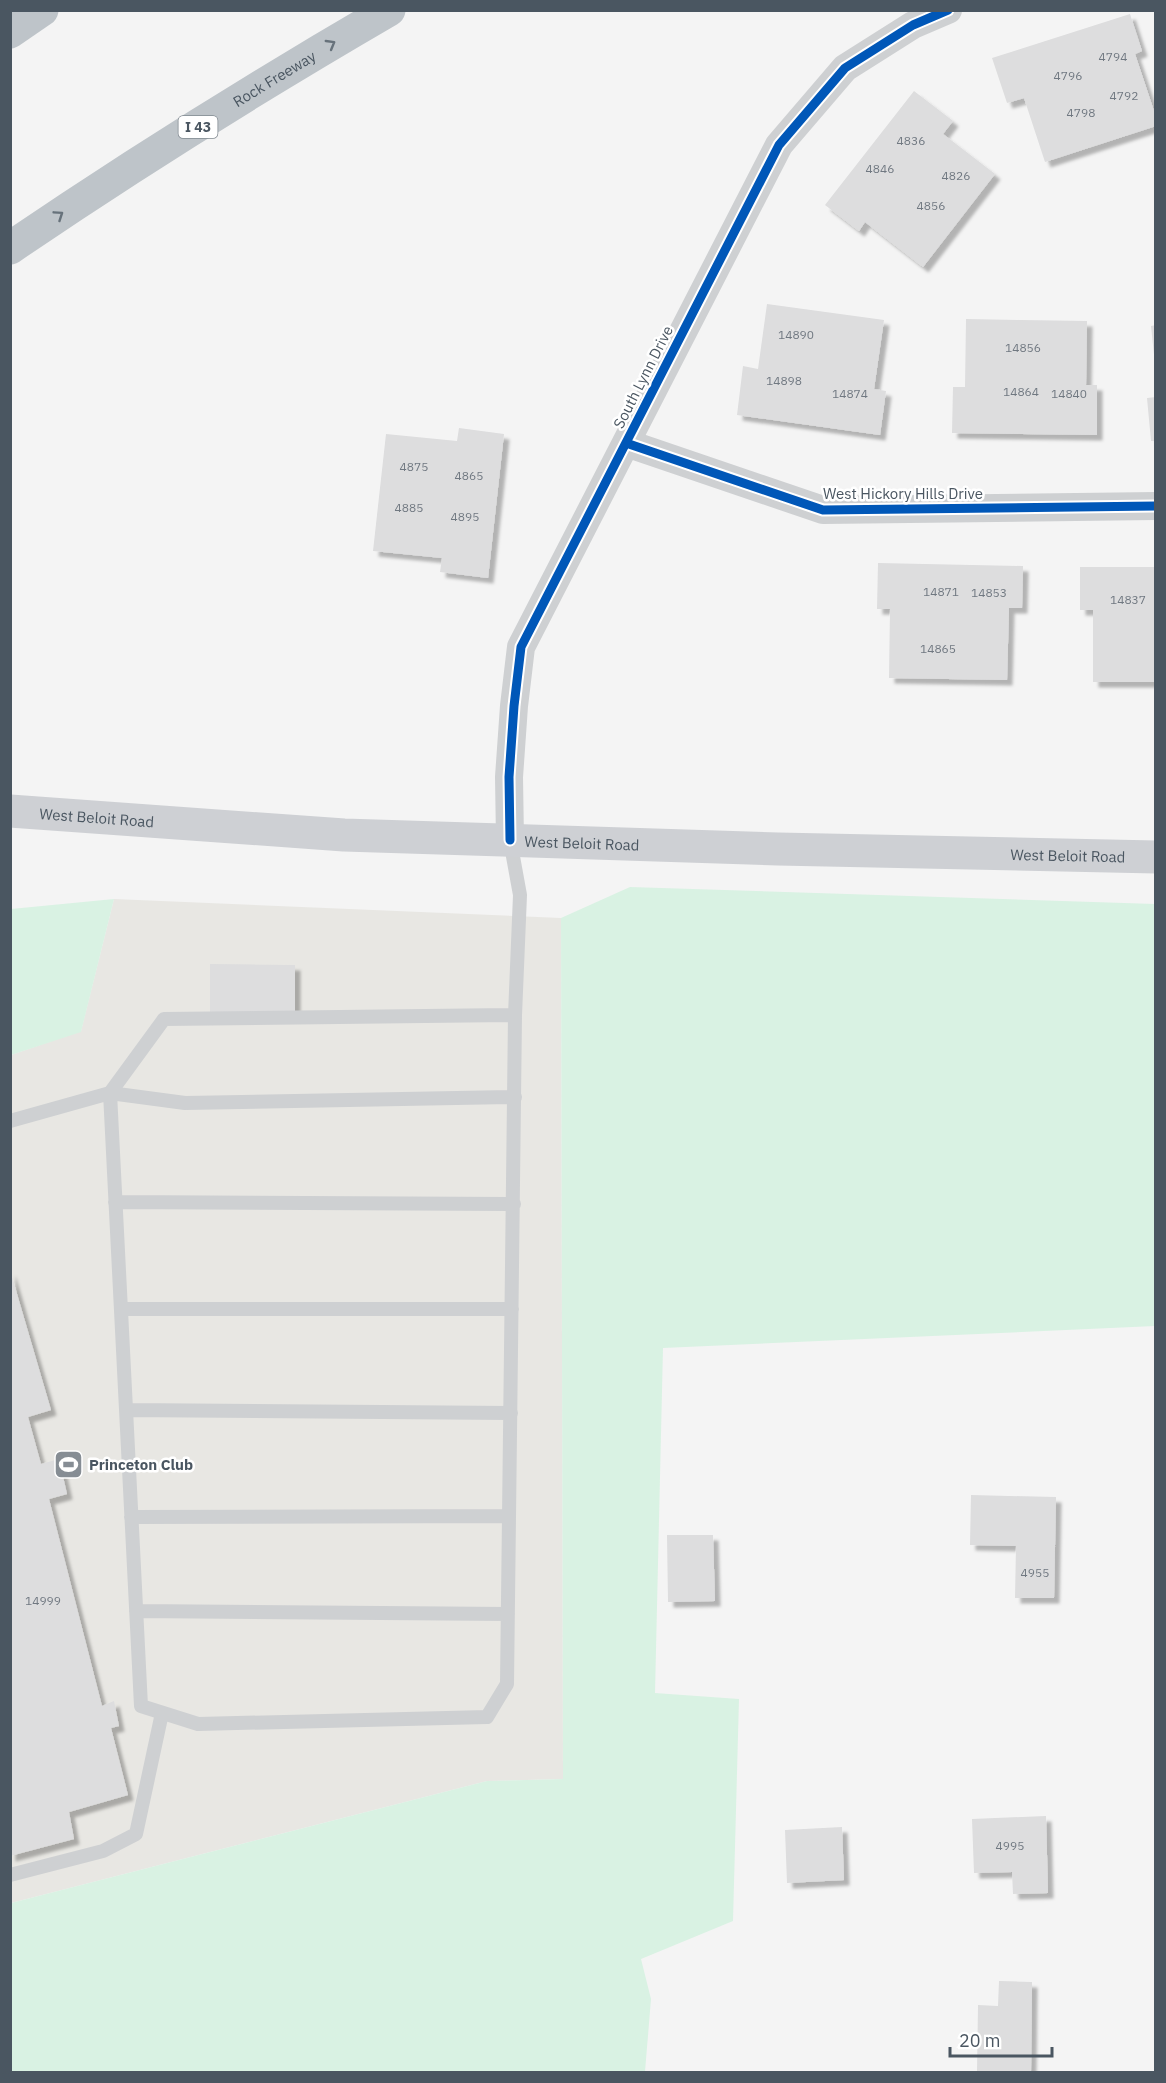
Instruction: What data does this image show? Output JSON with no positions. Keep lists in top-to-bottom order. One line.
{"streets":{"highway":["Rock Freeway","I 43"],"main road":["West Beloit Road"],"street":["South Lynn Drive","West Hickory Hills Drive"]},"crossings":[["South Lynn Drive","West Hickory Hills Drive"],["South Lynn Drive","West Beloit Road"]],"one_way":["Rock Freeway"],"places":{"sports":["Princeton Club"]},"house_numbers":["4794","4796","4792","4798","4836","4846","4826","4856","14890","14856","14898","14864","14874","14840","4875","4865","4885","4895","14871","14853","14837","14865","4955","14999","4995"],"scale_bar":"20 m"}
